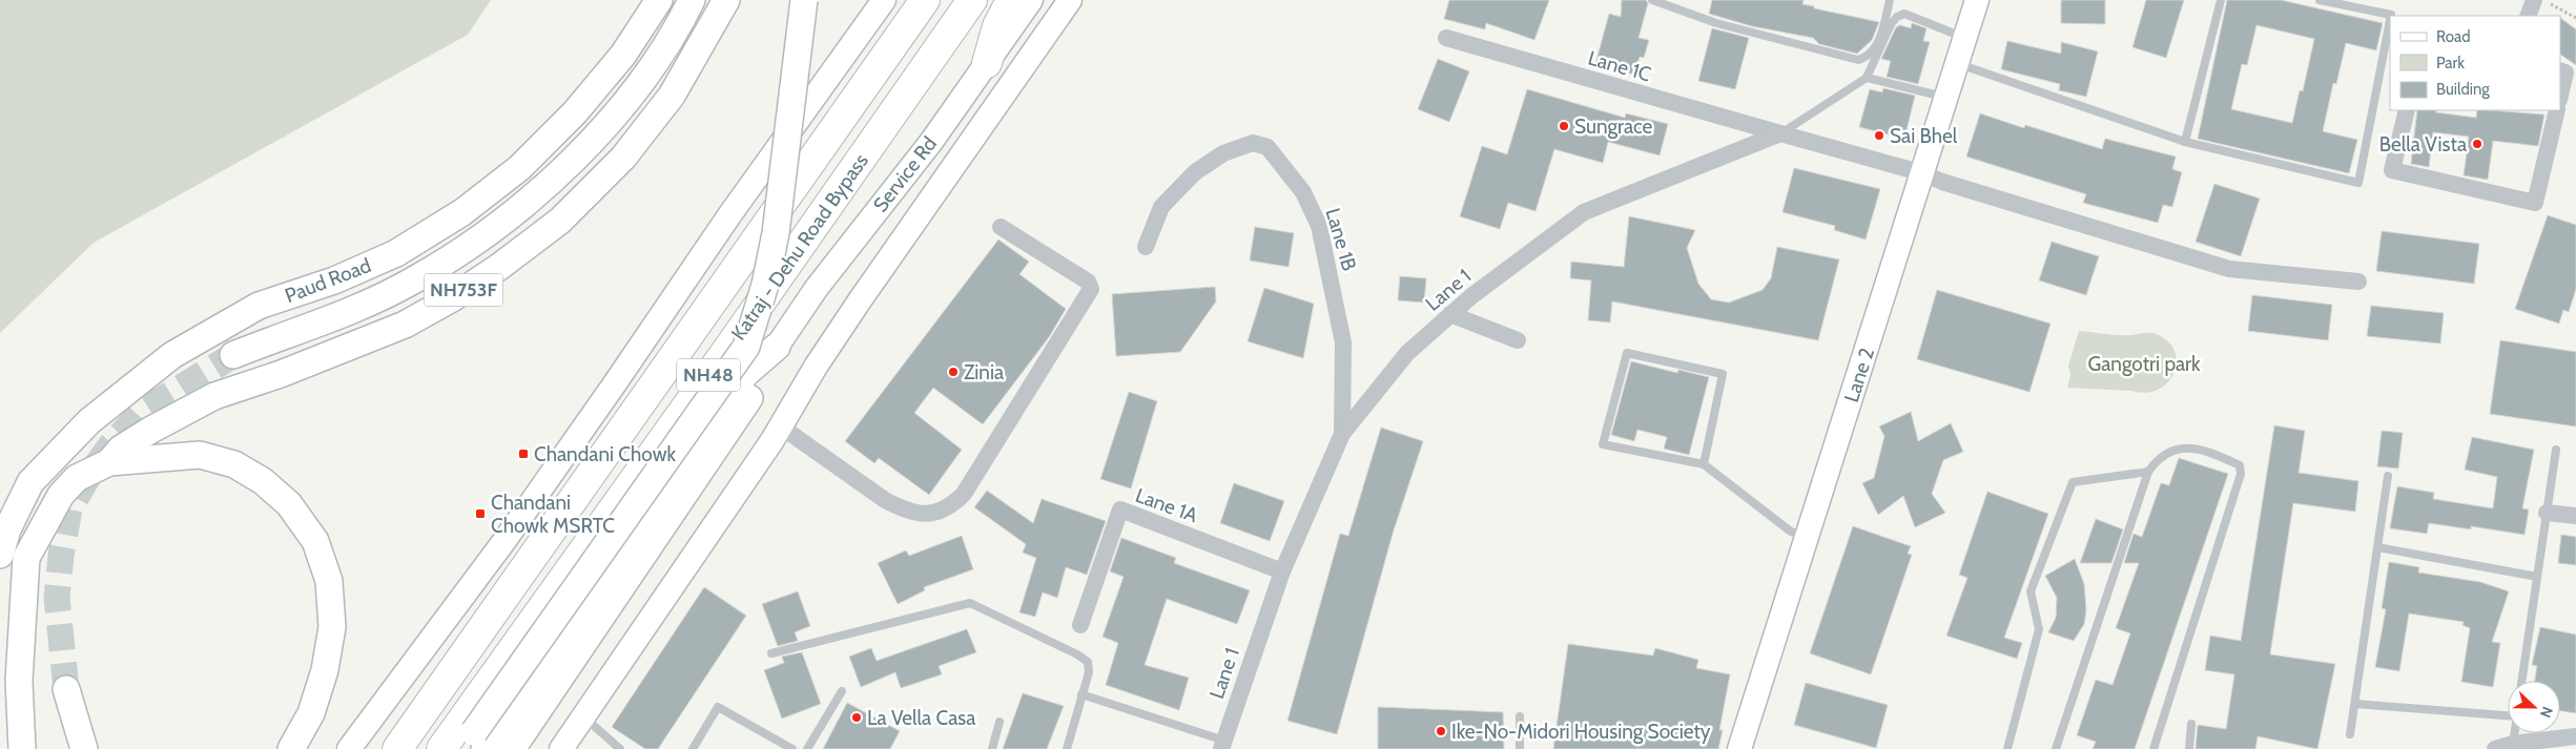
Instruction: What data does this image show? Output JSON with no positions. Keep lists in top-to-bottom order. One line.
{"streets":{"highway":["Katraj - Dehu Road Bypass","NH48"],"main road":["Paud Road","NH753F"],"street":["Lane 1C","Service Rd","Lane 1B","Lane 1","Lane 2","Lane 1A"]},"crossings":[["Lane 1C","Lane 1"],["Lane 1B","Lane 1"],["Lane 1","Lane 1A"]],"parks":["Gangotri park"],"places":{"other":["Sungrace","Sai Bhel","Bella Vista","Zinia","La Vella Casa","Ike-No-Midori Housing Society"],"transit":["Chandani Chowk","Chandani Chowk MSRTC"]},"legend":["Road","Park","Building"],"north":"right"}
